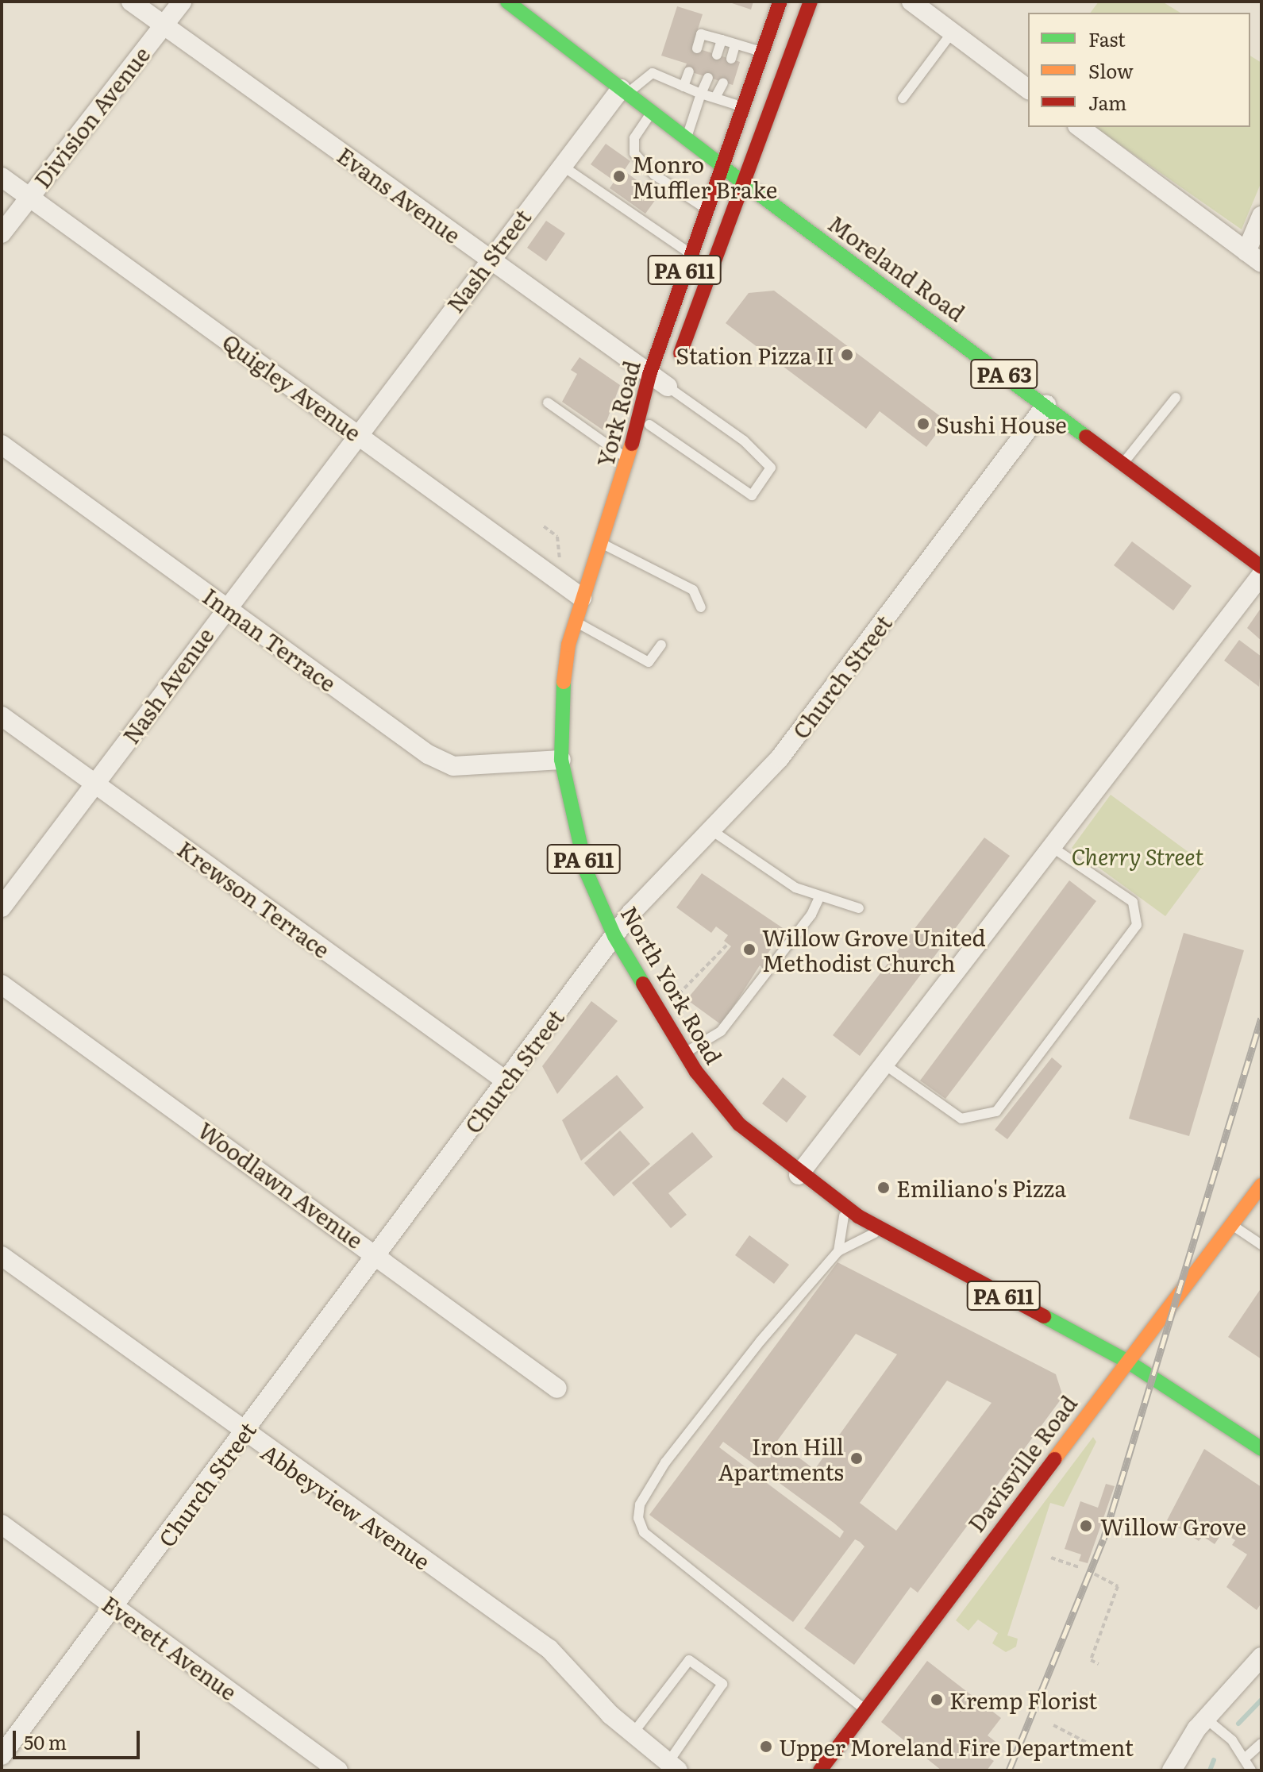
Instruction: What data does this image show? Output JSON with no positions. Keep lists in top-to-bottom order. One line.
{"streets":{"main road":["Moreland Road","PA 611","PA 63","York Road","North York Road","Davisville Road"],"street":["Division Avenue","Evans Avenue","Nash Street","Quigley Avenue","Inman Terrace","Church Street","Nash Avenue","Krewson Terrace","Woodlawn Avenue","Abbeyview Avenue","Everett Avenue"]},"crossings":[["Division Avenue","Evans Avenue"],["Division Avenue","Quigley Avenue"],["Evans Avenue","Nash Street"],["Evans Avenue","York Road"],["Nash Street","Moreland Road"],["Nash Street","Quigley Avenue"],["Nash Street","Nash Avenue"],["Moreland Road","PA 611"],["Moreland Road","York Road"],["Moreland Road","Church Street"],["PA 611","York Road"],["PA 611","North York Road"],["PA 611","Davisville Road"],["Quigley Avenue","Nash Avenue"],["Quigley Avenue","North York Road"],["York Road","North York Road"],["Inman Terrace","Nash Avenue"],["Inman Terrace","North York Road"],["Church Street","Krewson Terrace"],["Church Street","North York Road"],["Church Street","Woodlawn Avenue"],["Church Street","Abbeyview Avenue"],["Church Street","Everett Avenue"],["Nash Avenue","Krewson Terrace"],["North York Road","Davisville Road"]],"parks":["Cherry Street"],"places":["Monro Muffler Brake","Station Pizza II","Sushi House","Willow Grove United Methodist Church","Emiliano's Pizza","Iron Hill Apartments","Willow Grove","Kremp Florist","Upper Moreland Fire Department"],"legend":["Fast","Slow","Jam"],"scale_bar":"50 m"}
